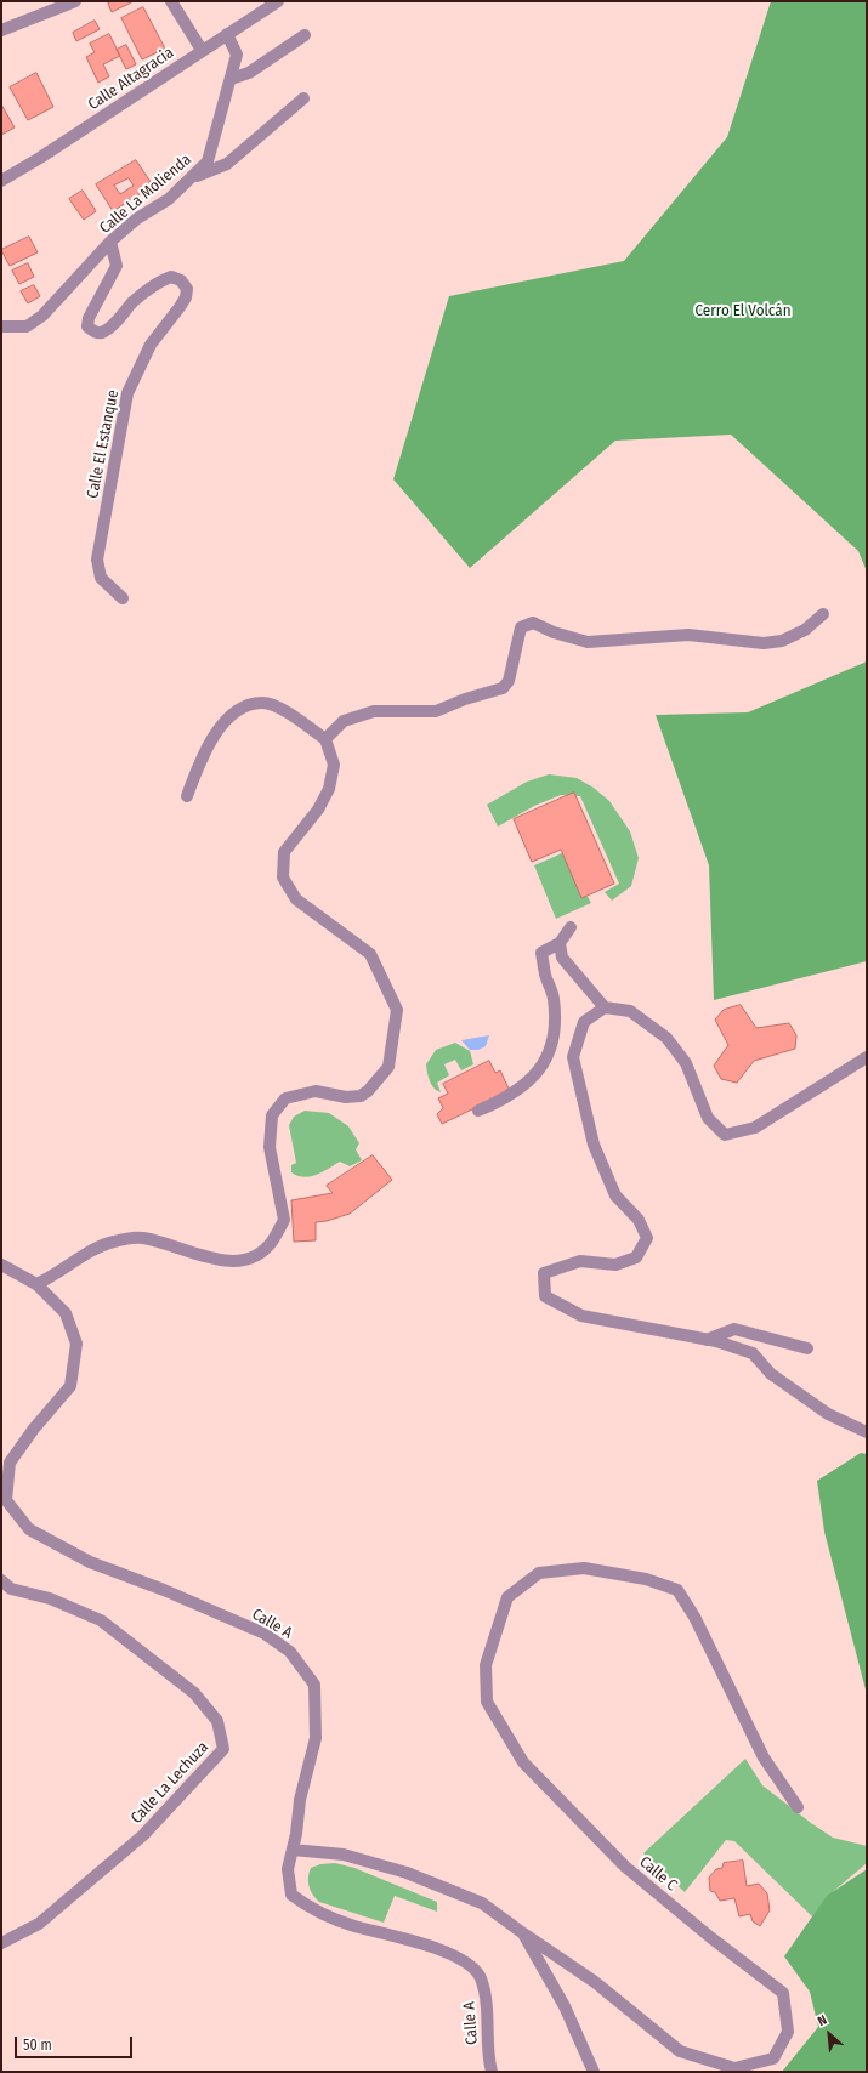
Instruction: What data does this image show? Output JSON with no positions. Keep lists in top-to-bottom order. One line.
{"streets":{"street":["Calle Altagracia","Calle La Molienda","Calle El Estanque","Calle A","Calle La Lechuza","Calle C"]},"crossings":[["Calle Altagracia","Calle La Molienda"],["Calle La Molienda","Calle El Estanque"],["Calle A","Calle C"]],"parks":["Cerro El Volcán"],"scale_bar":"50 m","north":"top left"}
